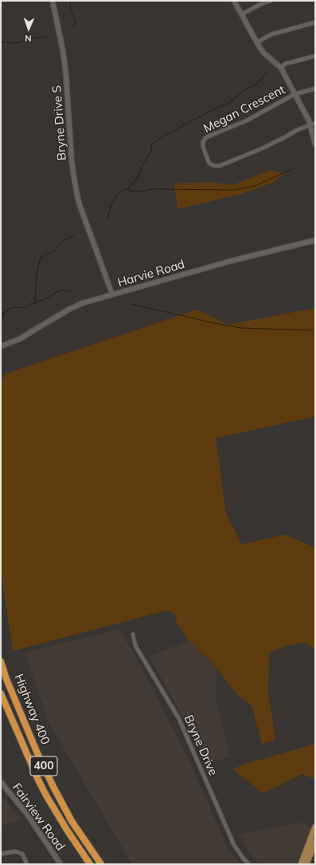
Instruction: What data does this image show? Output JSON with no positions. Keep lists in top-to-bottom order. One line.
{"streets":{"highway":["Highway 400","400"],"street":["Megan Crescent","Bryne Drive S","Harvie Road","Bryne Drive","Fairview Road"]},"crossings":[["Bryne Drive S","Harvie Road"]],"north":"bottom"}
